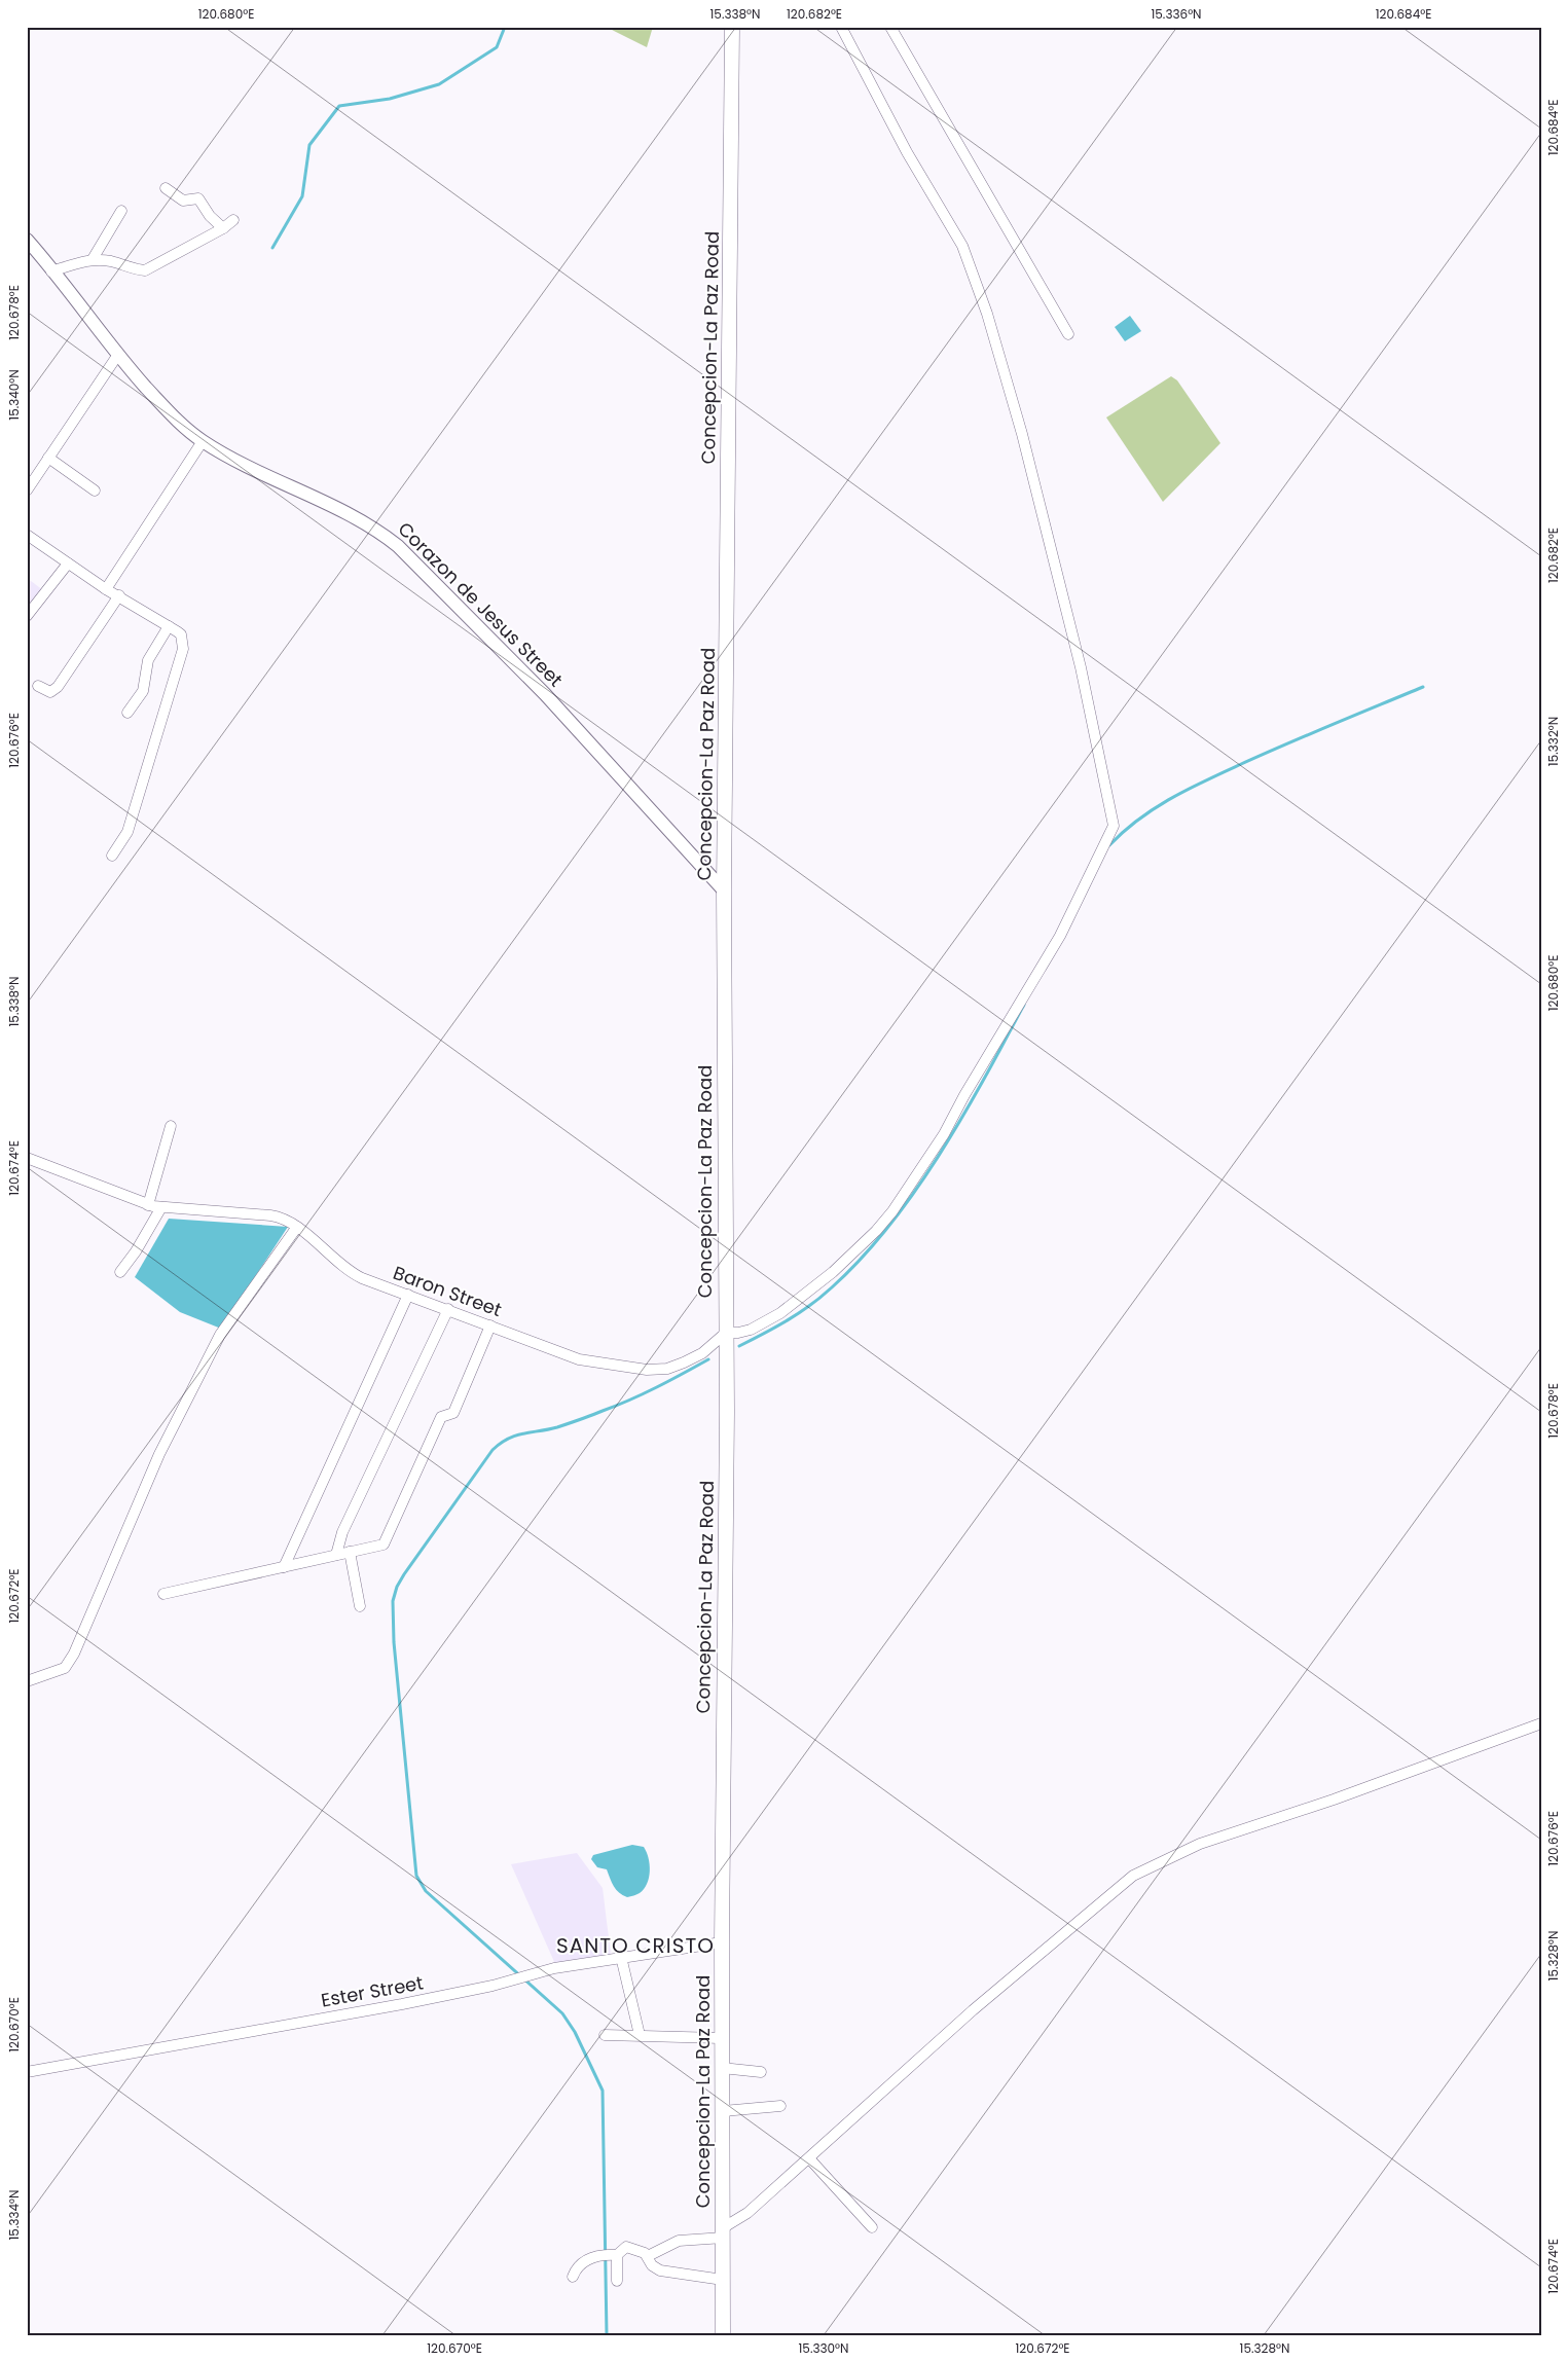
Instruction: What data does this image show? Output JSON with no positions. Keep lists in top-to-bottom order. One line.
{"streets":{"main road":["Concepcion-La Paz Road"],"street":["Corazon de Jesus Street","Baron Street","Ester Street"]},"crossings":[["Concepcion-La Paz Road","Corazon de Jesus Street"],["Concepcion-La Paz Road","Baron Street"],["Concepcion-La Paz Road","Ester Street"]],"districts":["SANTO CRISTO"],"coordinates":["120.680°E","15.338°N","120.682°E","15.336°N","120.684°E","120.678°E","15.340°N","120.676°E","15.332°N","120.674°E","120.672°E","15.328°N","120.670°E","15.334°N","15.330°N"]}
